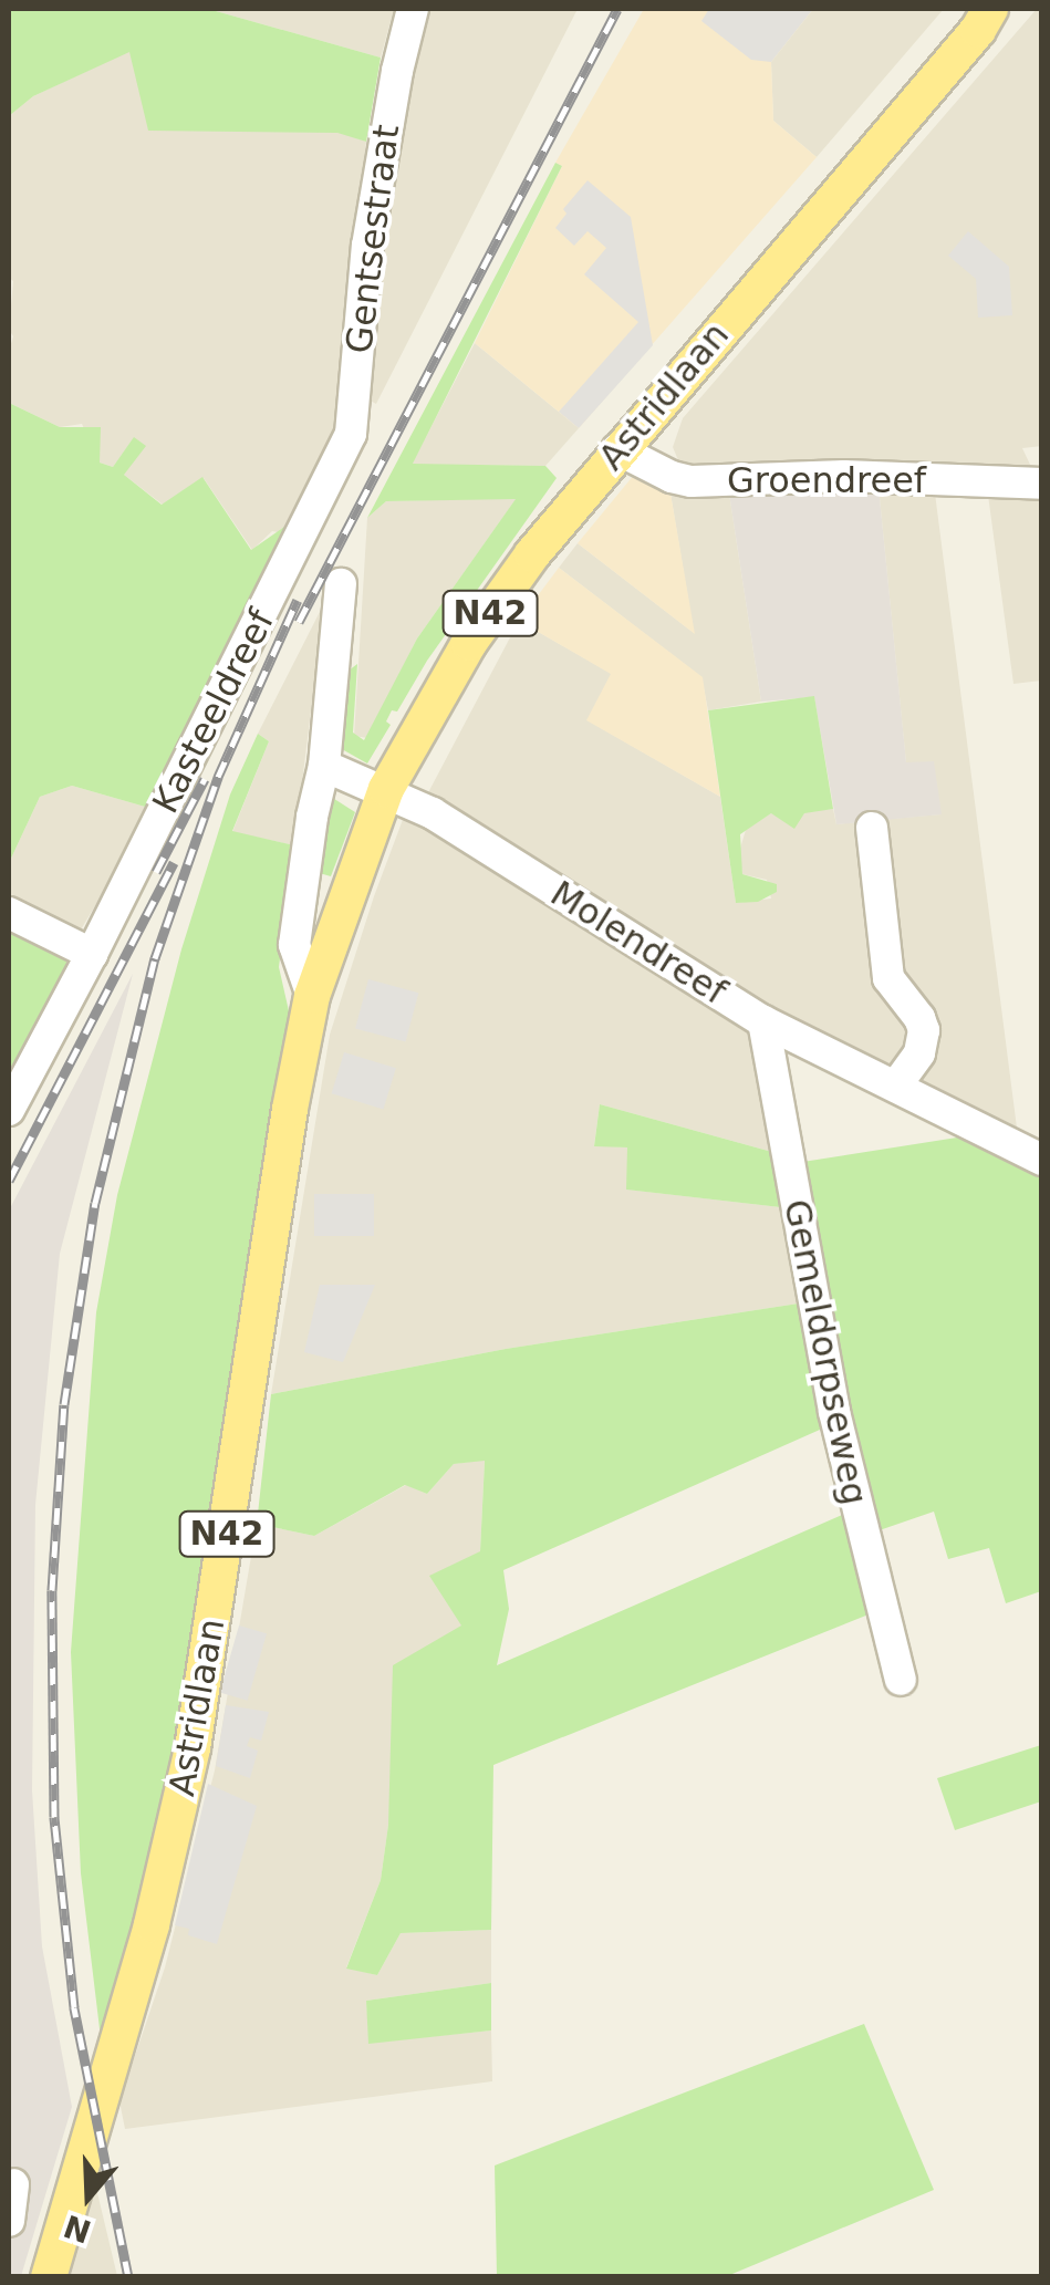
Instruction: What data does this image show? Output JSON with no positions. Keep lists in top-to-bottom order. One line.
{"streets":{"main road":["Astridlaan","N42"],"street":["Gentsestraat","Groendreef","Kasteeldreef","Molendreef","Gemeldorpseweg"]},"crossings":[["Gentsestraat","Kasteeldreef"],["Astridlaan","Groendreef"],["Astridlaan","Molendreef"],["Molendreef","Gemeldorpseweg"]],"north":"bottom"}
